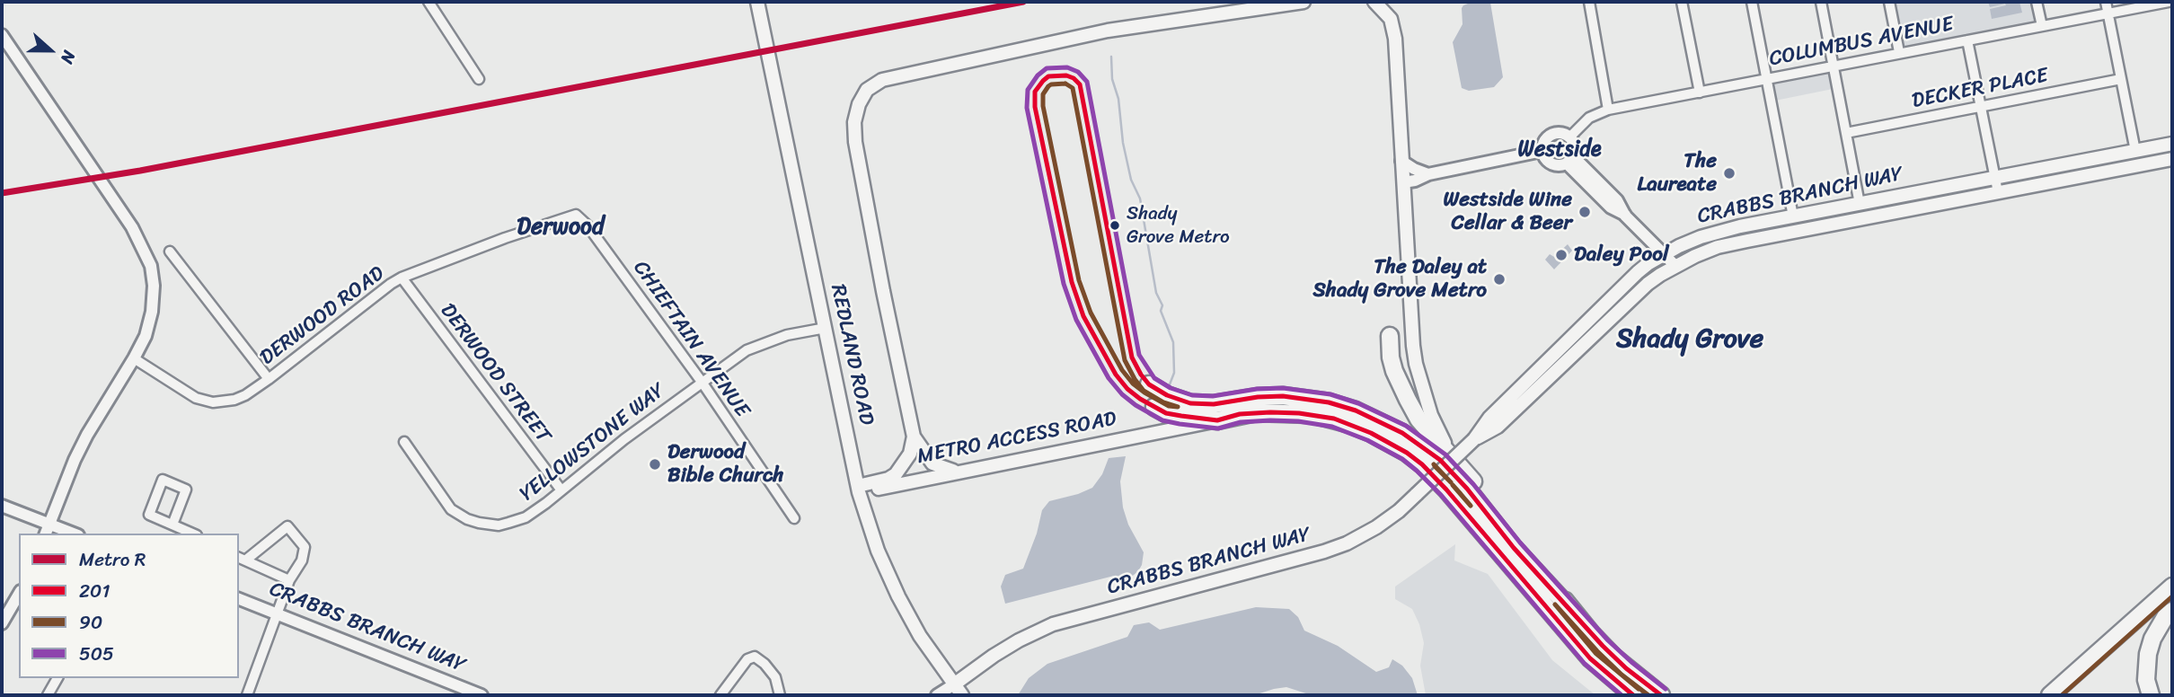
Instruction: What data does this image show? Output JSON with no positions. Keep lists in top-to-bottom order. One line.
{"streets":{"highway":["METRO ACCESS ROAD"],"main road":["CRABBS BRANCH WAY","REDLAND ROAD"],"street":["COLUMBUS AVENUE","DECKER PLACE","DERWOOD ROAD","CHIEFTAIN AVENUE","DERWOOD STREET","YELLOWSTONE WAY"]},"crossings":[["CRABBS BRANCH WAY","REDLAND ROAD"],["DERWOOD ROAD","CHIEFTAIN AVENUE"],["DERWOOD ROAD","DERWOOD STREET"],["CHIEFTAIN AVENUE","YELLOWSTONE WAY"],["REDLAND ROAD","METRO ACCESS ROAD"],["REDLAND ROAD","YELLOWSTONE WAY"],["DERWOOD STREET","YELLOWSTONE WAY"]],"districts":["Westside","Derwood","Shady Grove"],"places":["The Laureate","Westside Wine Cellar & Beer","Shady Grove Metro","Daley Pool","The Daley at Shady Grove Metro","Derwood Bible Church"],"lines":["metro line R","transit line 505","transit line 201","transit line 90"],"legend":["Metro R","201","90","505"],"north":"right"}
